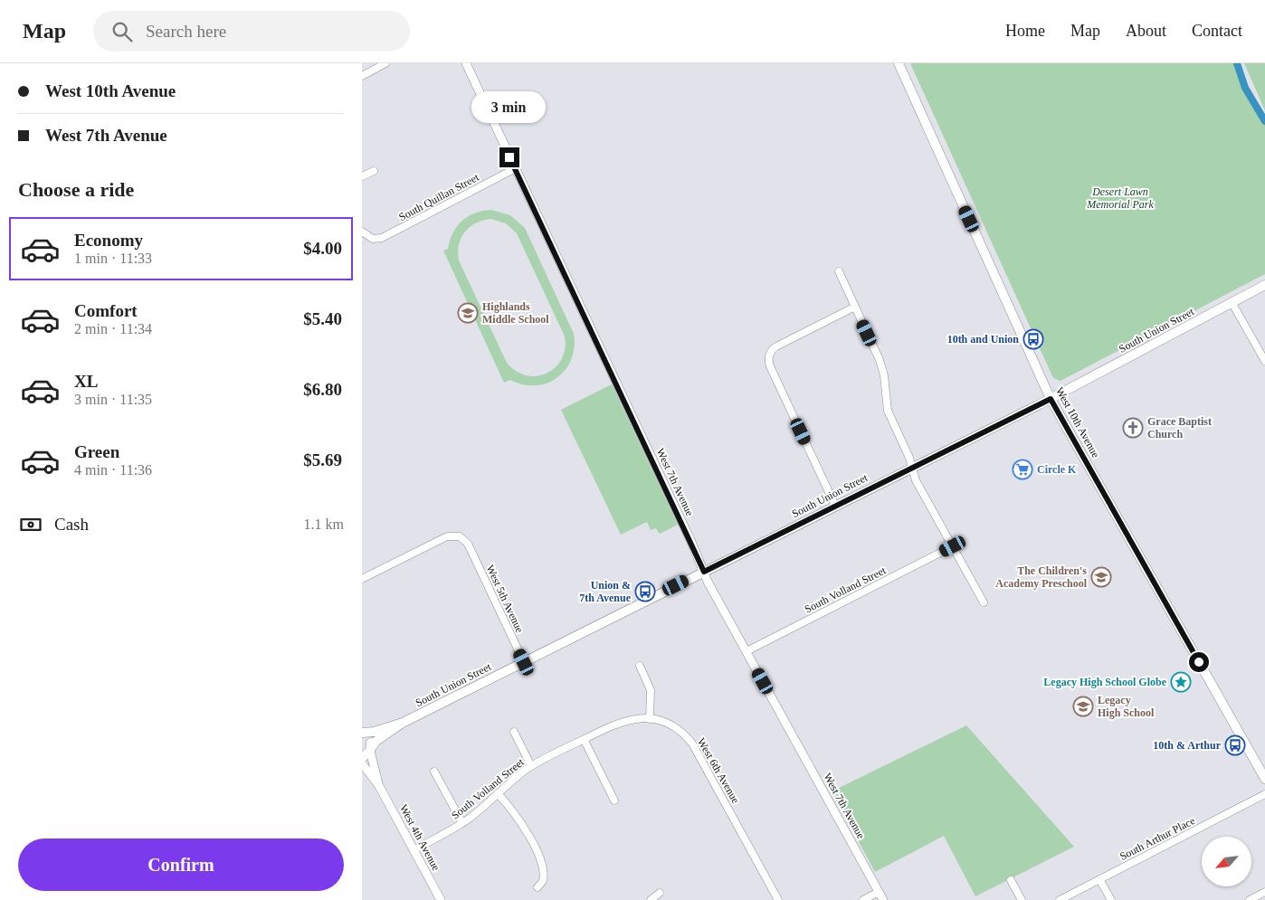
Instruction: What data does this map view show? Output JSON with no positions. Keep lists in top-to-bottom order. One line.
{"streets":{"main road":["South Union Street","West 10th Avenue"],"street":["South Quillan Street","West 7th Avenue","South Volland Street","West 5th Avenue","West 6th Avenue","West 4th Avenue","South Arthur Place"]},"crossings":[["South Quillan Street","West 7th Avenue"],["South Union Street","West 10th Avenue"],["South Union Street","West 7th Avenue"],["South Union Street","West 5th Avenue"],["South Union Street","West 4th Avenue"],["West 7th Avenue","South Volland Street"],["South Volland Street","West 6th Avenue"],["South Volland Street","West 4th Avenue"]],"parks":["Desert Lawn Memorial Park"],"places":{"school or university":["Highlands Middle School","The Children's Academy Preschool","Legacy High School"],"bus stop":["10th and Union","Union & 7th Avenue","10th & Arthur"],"church":["Grace Baptist Church"],"supermarket":["Circle K"],"place":["Legacy High School Globe"]},"north":"bottom left","page":{"header":"Map","search":"Search here","nav":["Home","Map","About","Contact"],"banner":["West 10th Avenue","West 7th Avenue"],"bubble":"3 min","heading":"Choose a ride","list":[{"name":"Economy","note":"1 min · 11:33","value":"$4.00"},{"name":"Comfort","note":"2 min · 11:34","value":"$5.40"},{"name":"XL","note":"3 min · 11:35","value":"$6.80"},{"name":"Green","note":"4 min · 11:36","value":"$5.69"}],"pay":["Cash","1.1 km"],"buttons":"Confirm"}}
